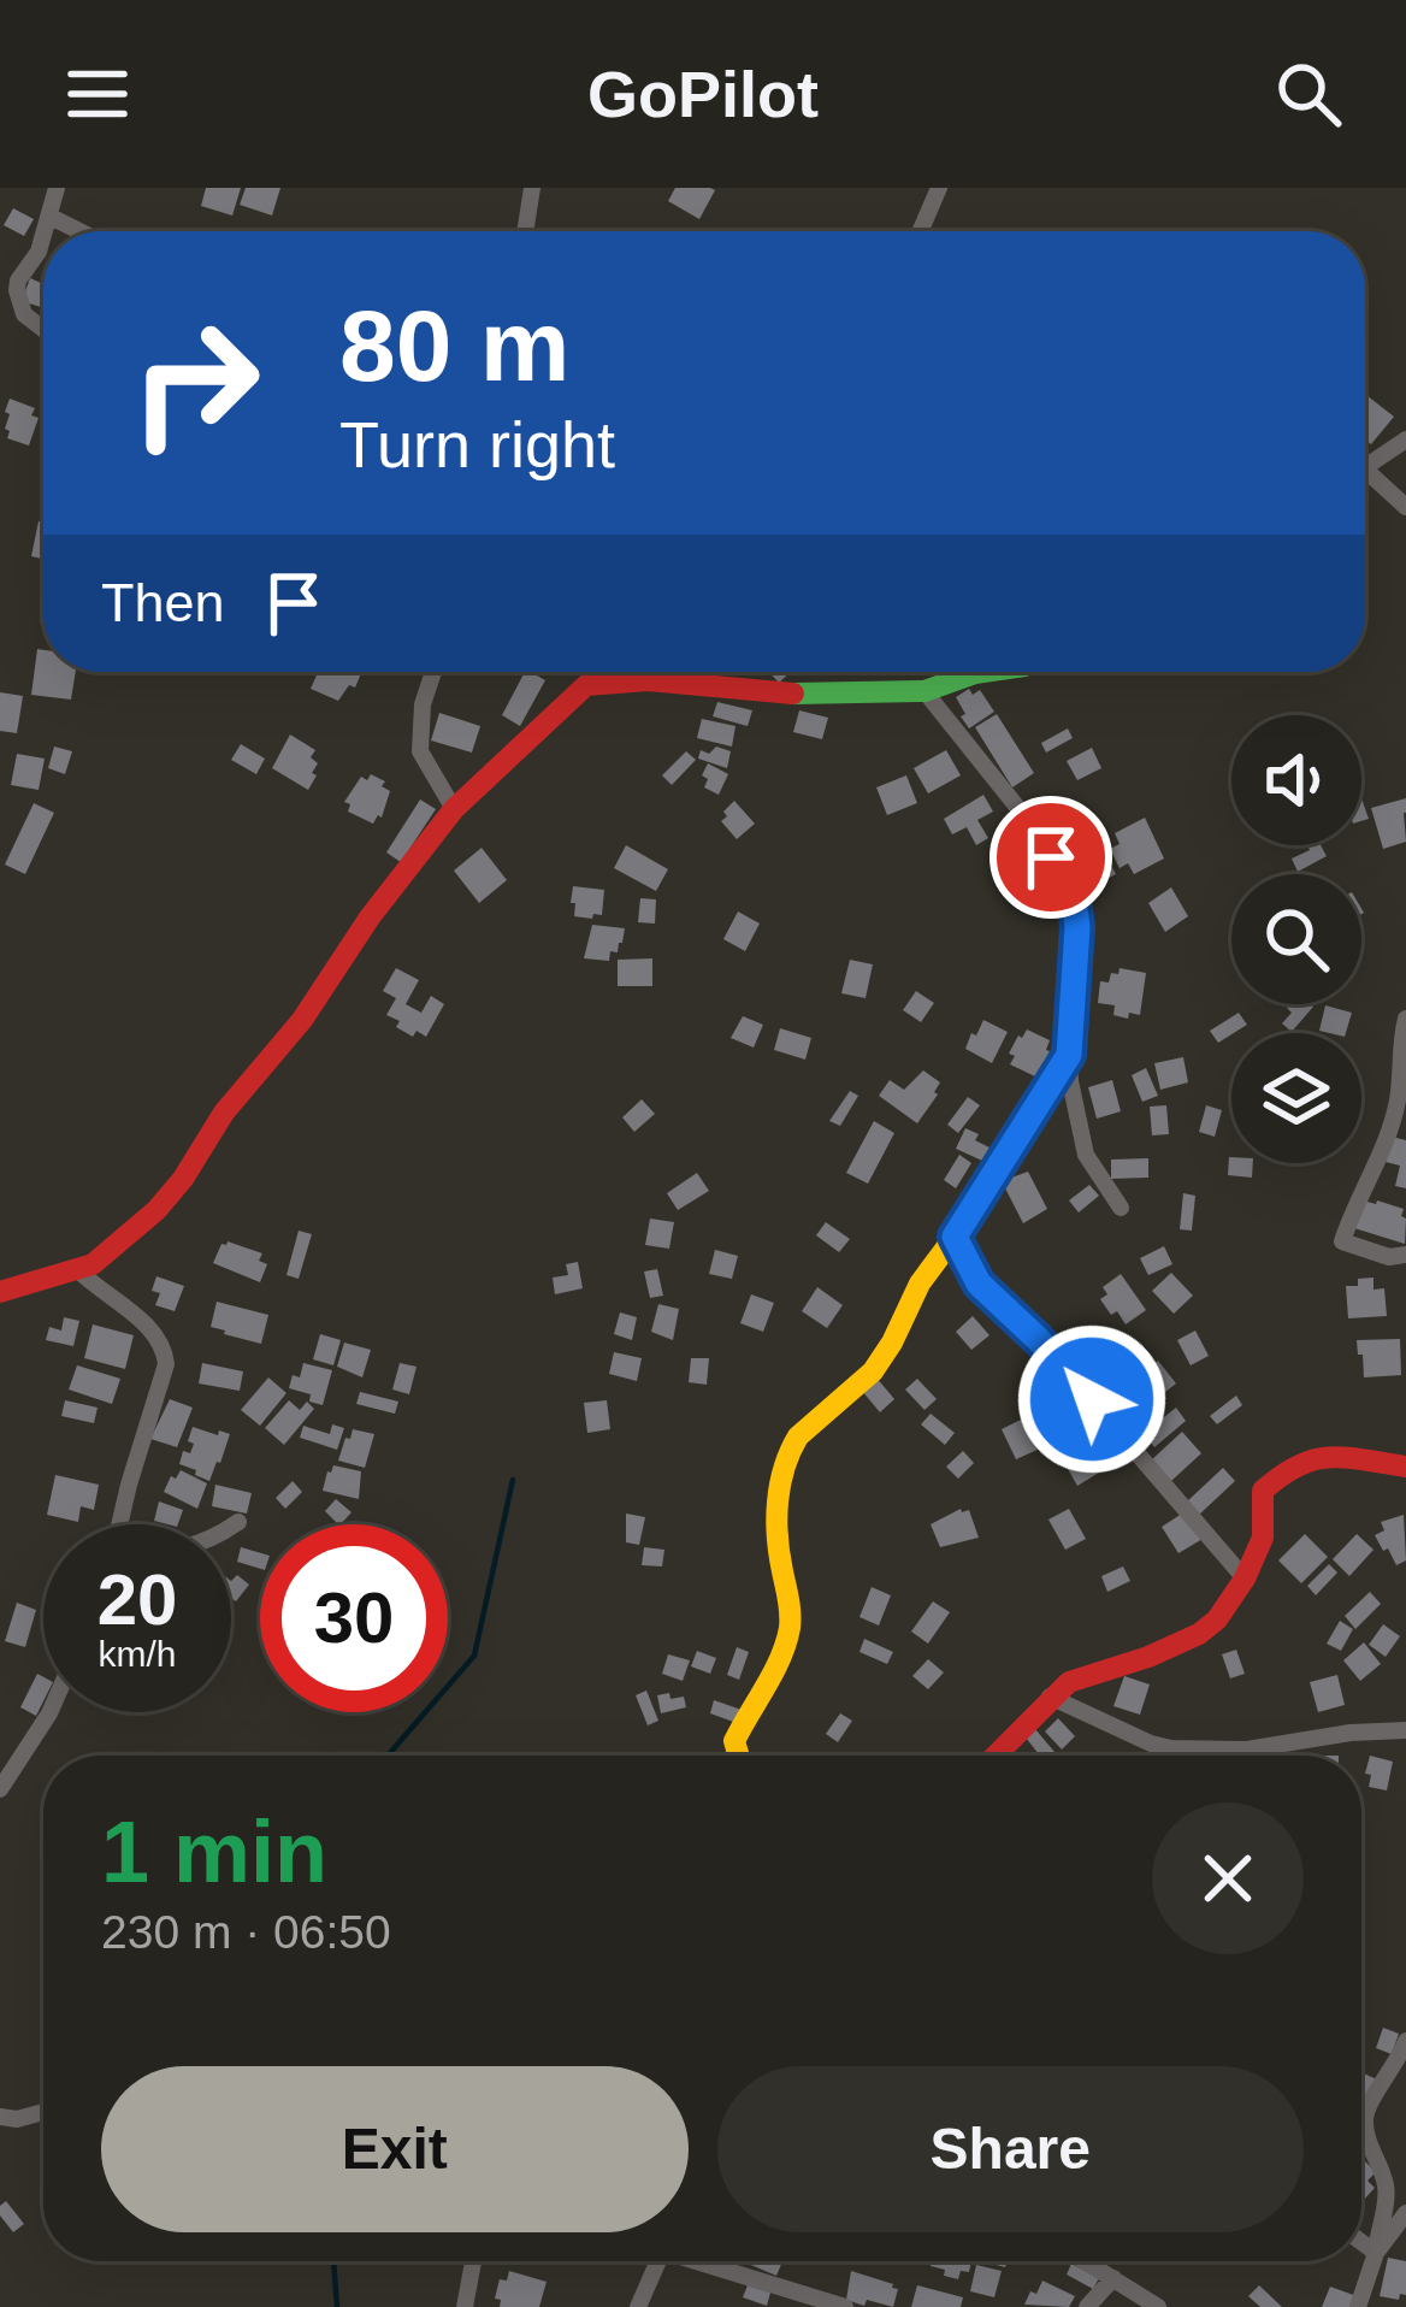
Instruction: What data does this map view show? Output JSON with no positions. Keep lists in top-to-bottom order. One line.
{"page":{"header":"GoPilot","turn":["80 m","Turn right"],"then":"Then","speed":"20 km/h","limit":"30","heading":["1 min","230 m · 06:50"],"buttons":["Exit","Share"]}}
